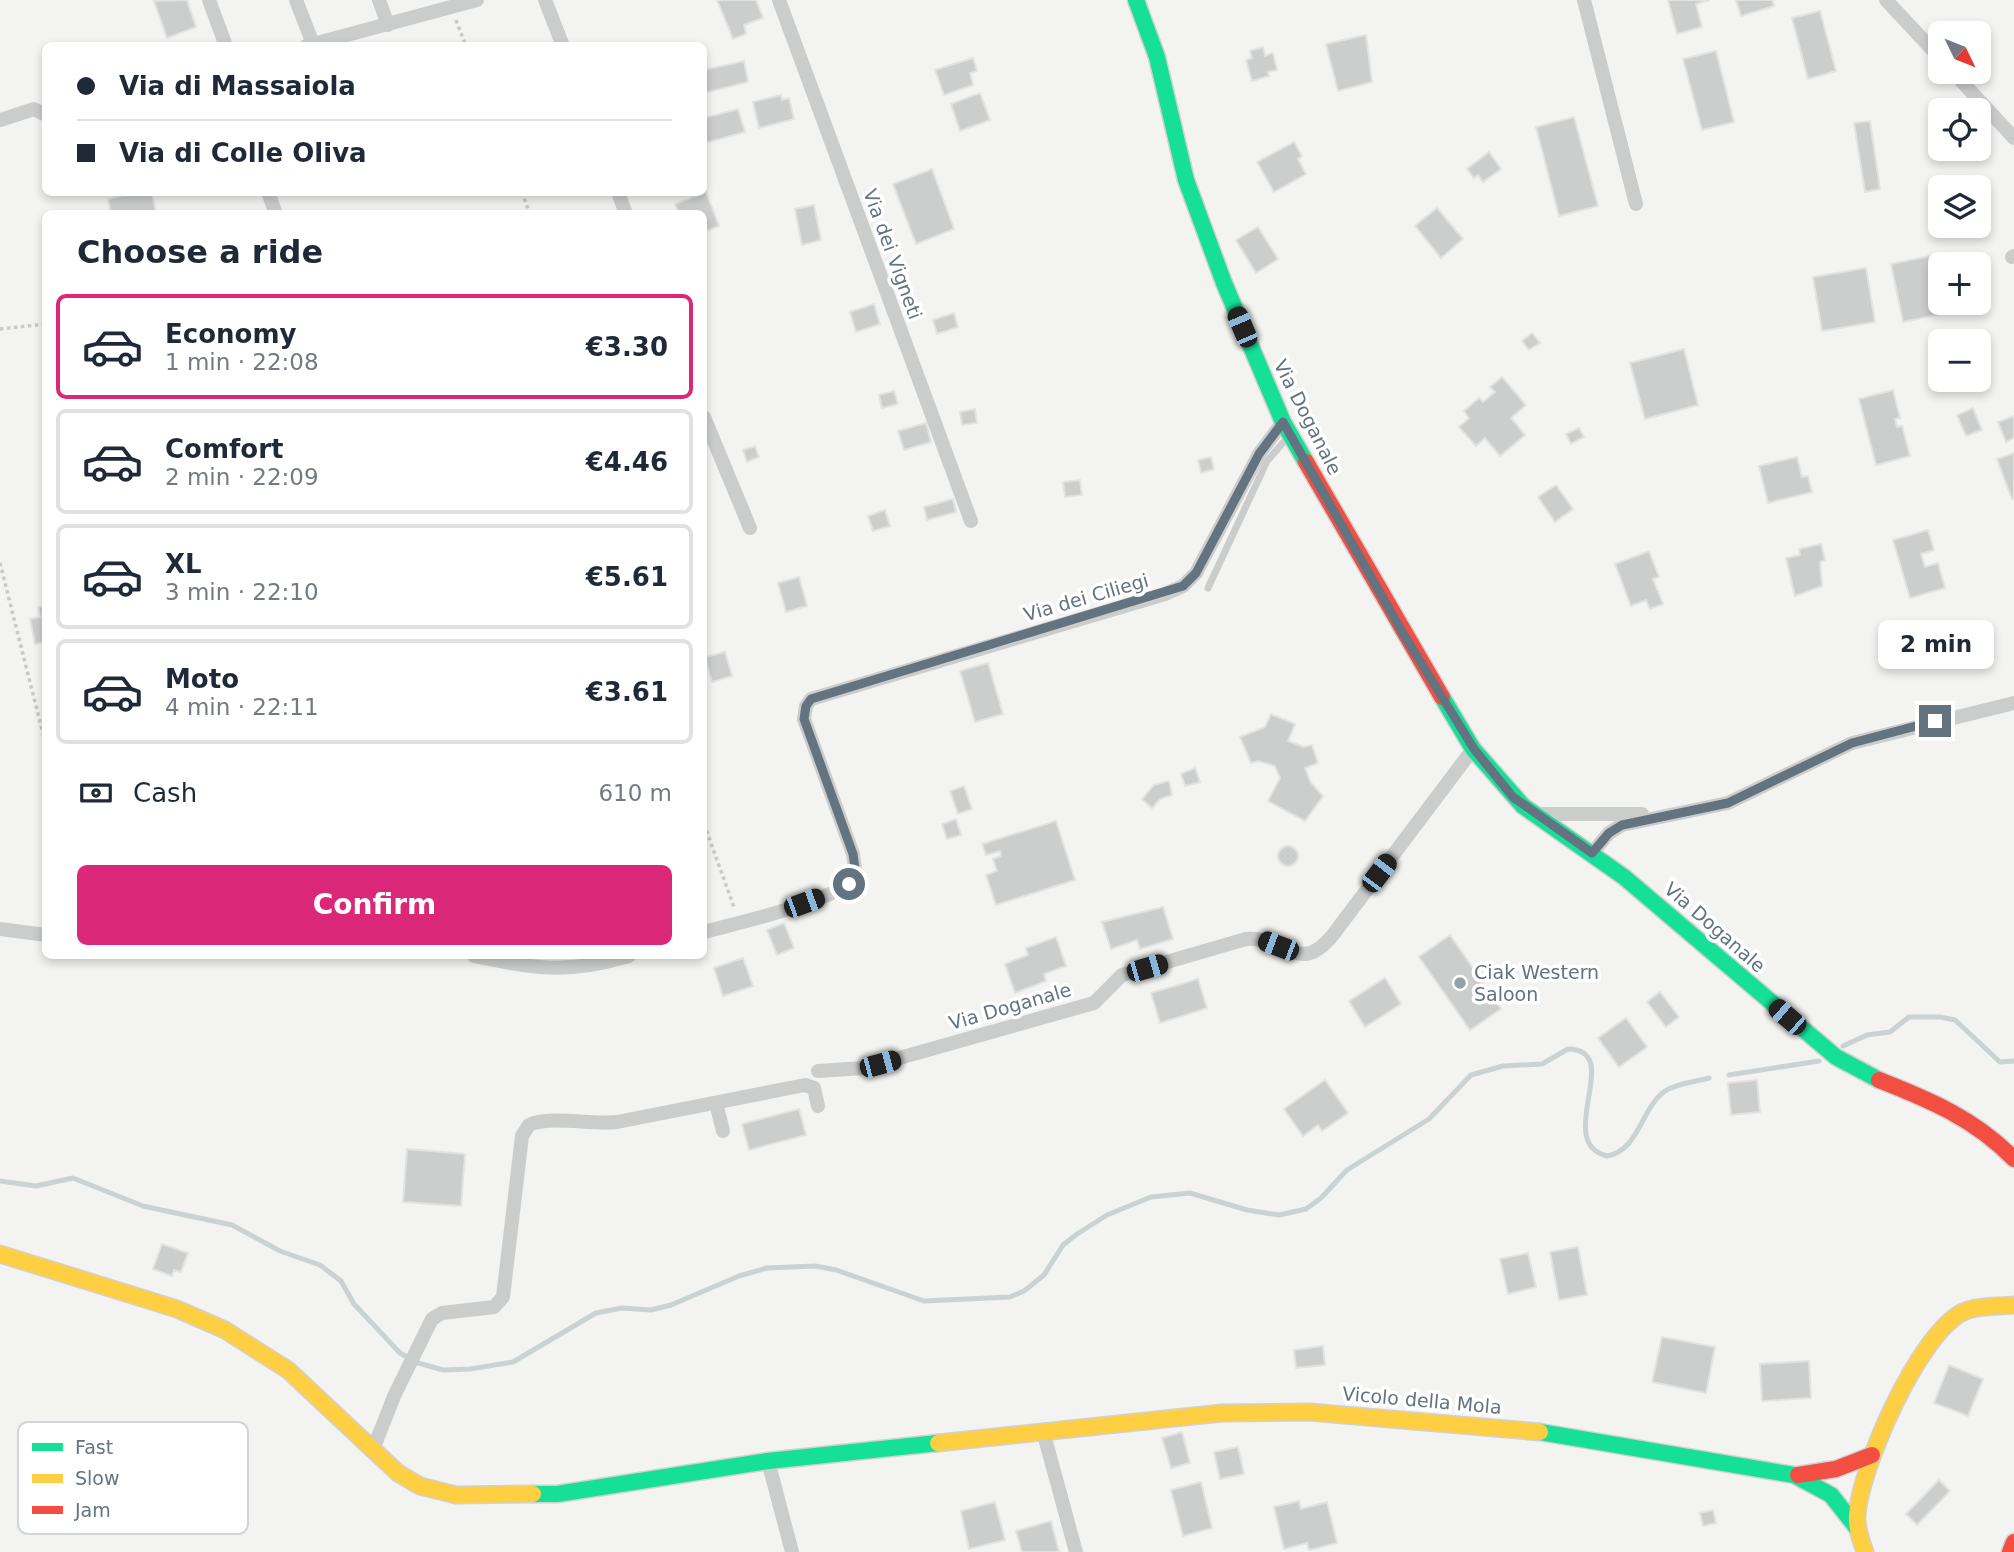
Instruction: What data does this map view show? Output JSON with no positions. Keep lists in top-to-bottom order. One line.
{"streets":{"street":["Via dei Vigneti","Via Doganale","Via dei Ciliegi","Vicolo della Mola"]},"crossings":[["Via Doganale","Via dei Ciliegi"]],"places":["Ciak Western Saloon"],"legend":["Fast","Slow","Jam"],"north":"bottom right","page":{"map_buttons":["+","−"],"banner":["Via di Massaiola","Via di Colle Oliva"],"heading":"Choose a ride","list":[{"name":"Economy","note":"1 min · 22:08","value":"€3.30"},{"name":"Comfort","note":"2 min · 22:09","value":"€4.46"},{"name":"XL","note":"3 min · 22:10","value":"€5.61"},{"name":"Moto","note":"4 min · 22:11","value":"€3.61"}],"bubble":"2 min","pay":["Cash","610 m"],"buttons":"Confirm"}}
